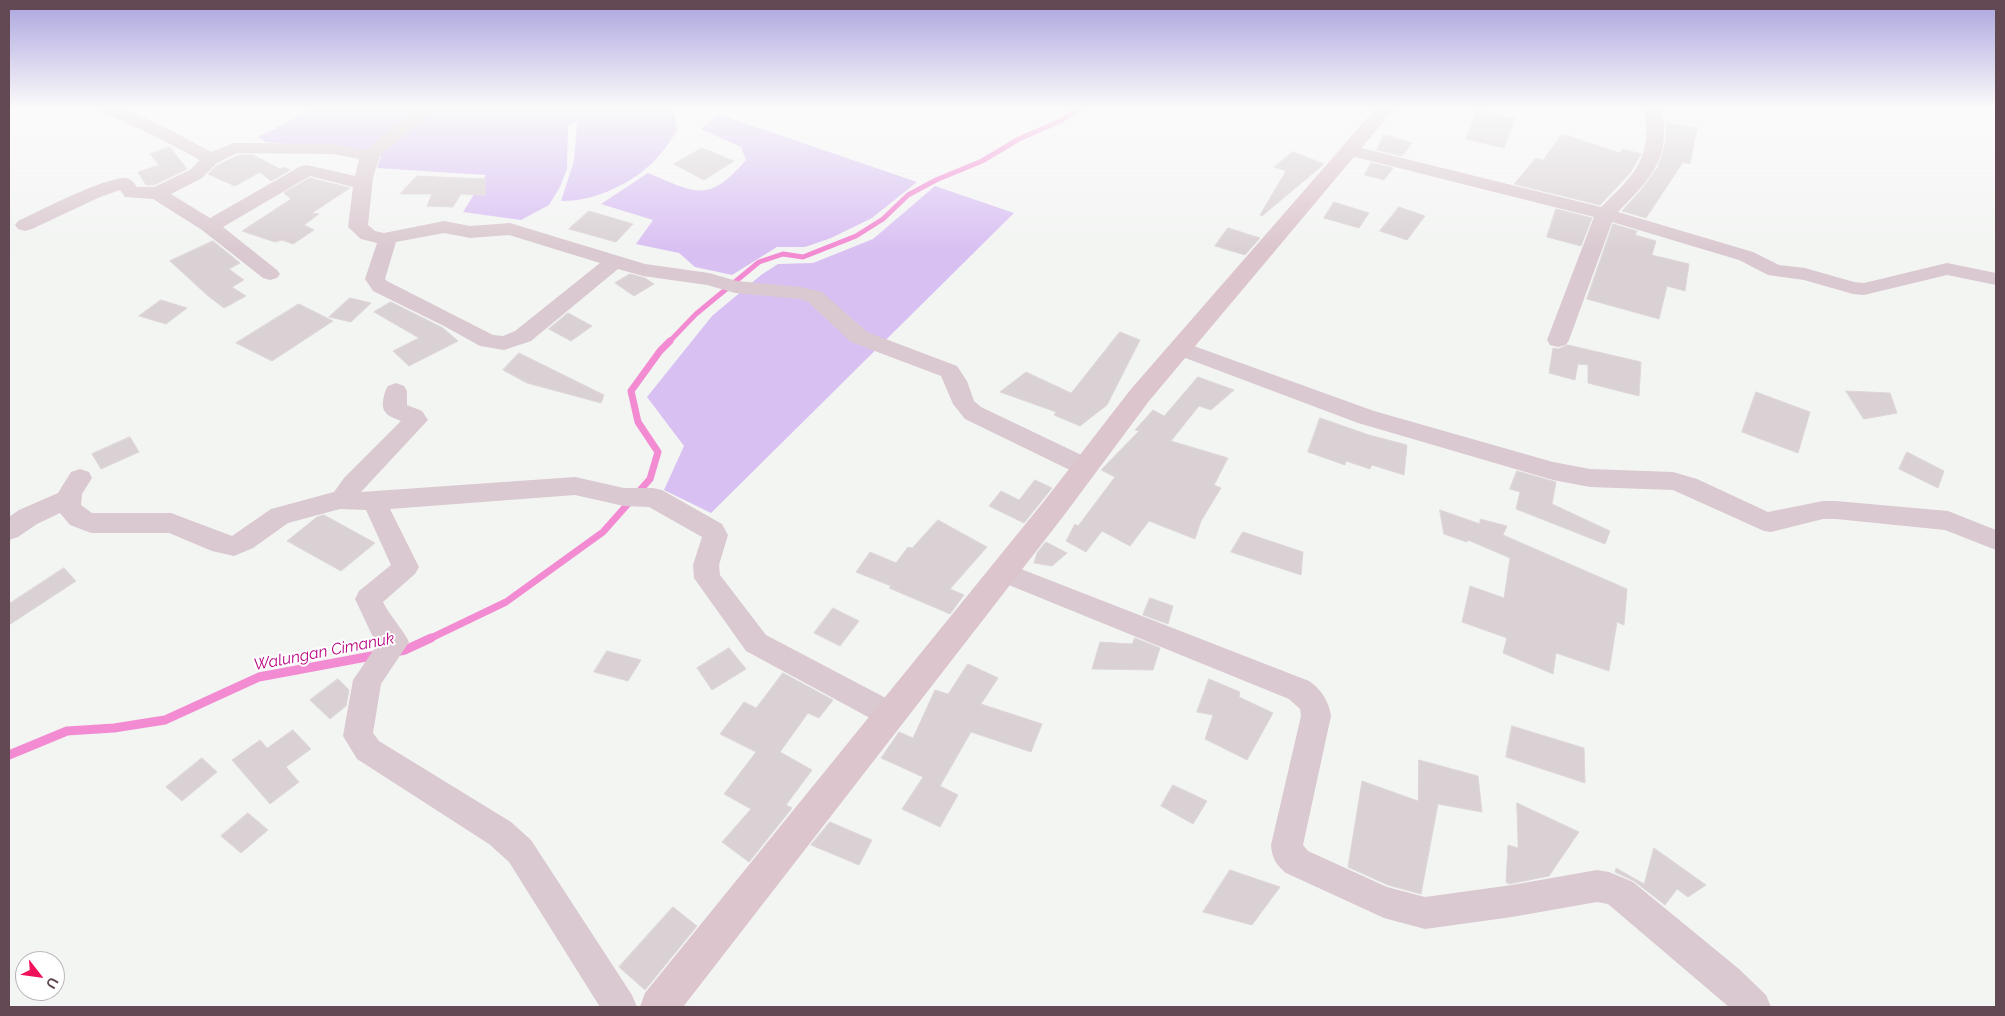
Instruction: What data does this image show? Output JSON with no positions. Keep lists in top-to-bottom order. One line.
{"water":["Walungan Cimanuk"],"north":"bottom right"}
